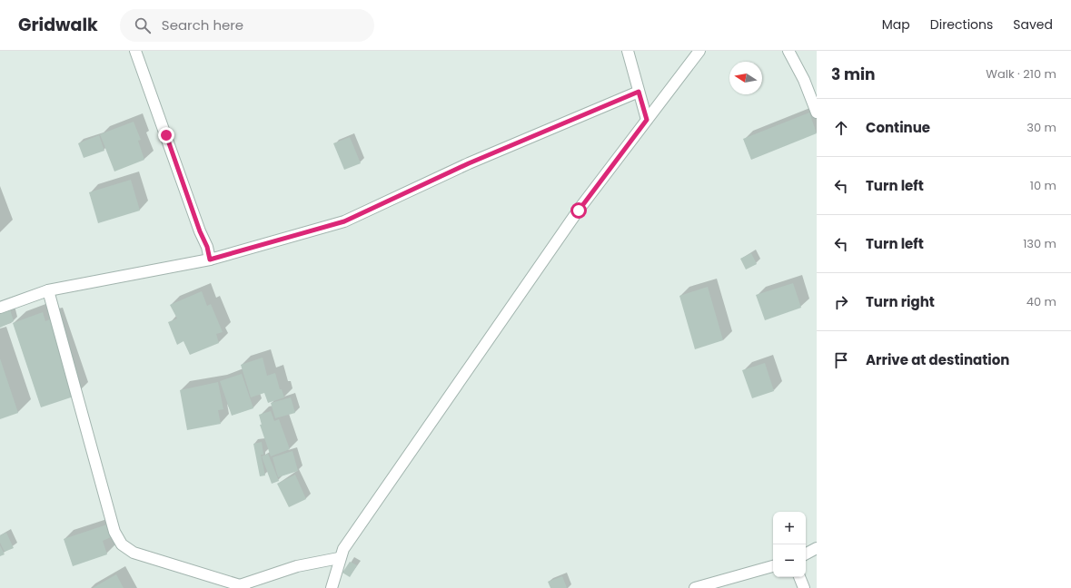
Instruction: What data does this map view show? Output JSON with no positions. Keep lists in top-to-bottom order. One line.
{"north":"left","page":{"header":"Gridwalk","search":"Search here","nav":["Map","Directions","Saved"],"heading":["3 min","Walk · 210 m"],"list":[["Continue","30 m"],["Turn left","10 m"],["Turn left","130 m"],["Turn right","40 m"],"Arrive at destination"],"map_buttons":["+","−"]}}
